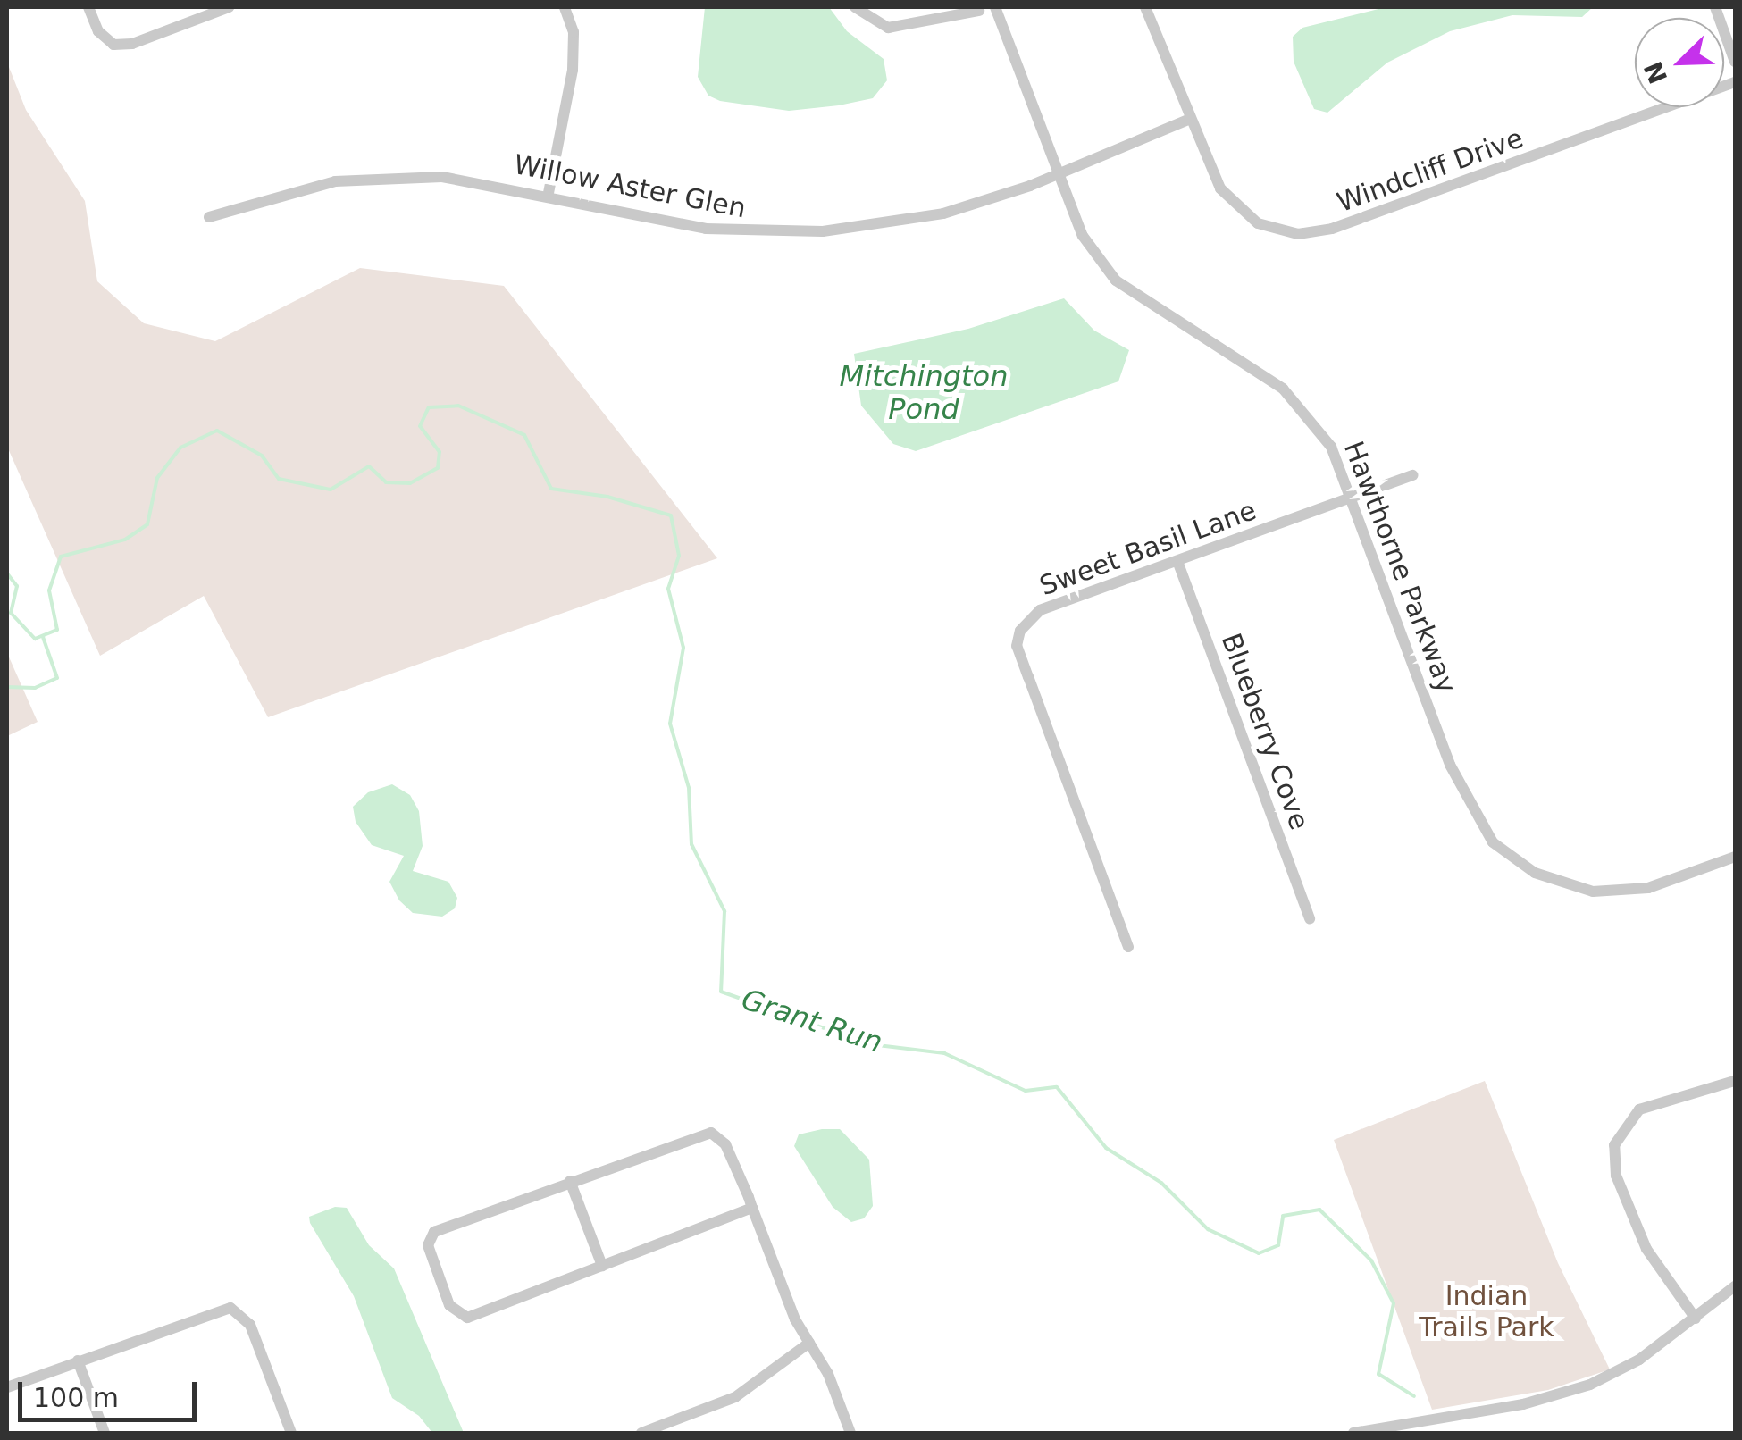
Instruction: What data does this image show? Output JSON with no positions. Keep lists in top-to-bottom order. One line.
{"streets":{"street":["Windcliff Drive","Willow Aster Glen","Sweet Basil Lane","Hawthorne Parkway","Blueberry Cove"]},"crossings":[["Windcliff Drive","Willow Aster Glen"],["Willow Aster Glen","Hawthorne Parkway"],["Sweet Basil Lane","Hawthorne Parkway"],["Sweet Basil Lane","Blueberry Cove"]],"water":["Mitchington Pond","Grant Run"],"parks":["Indian Trails Park"],"scale_bar":"100 m","north":"bottom left"}
